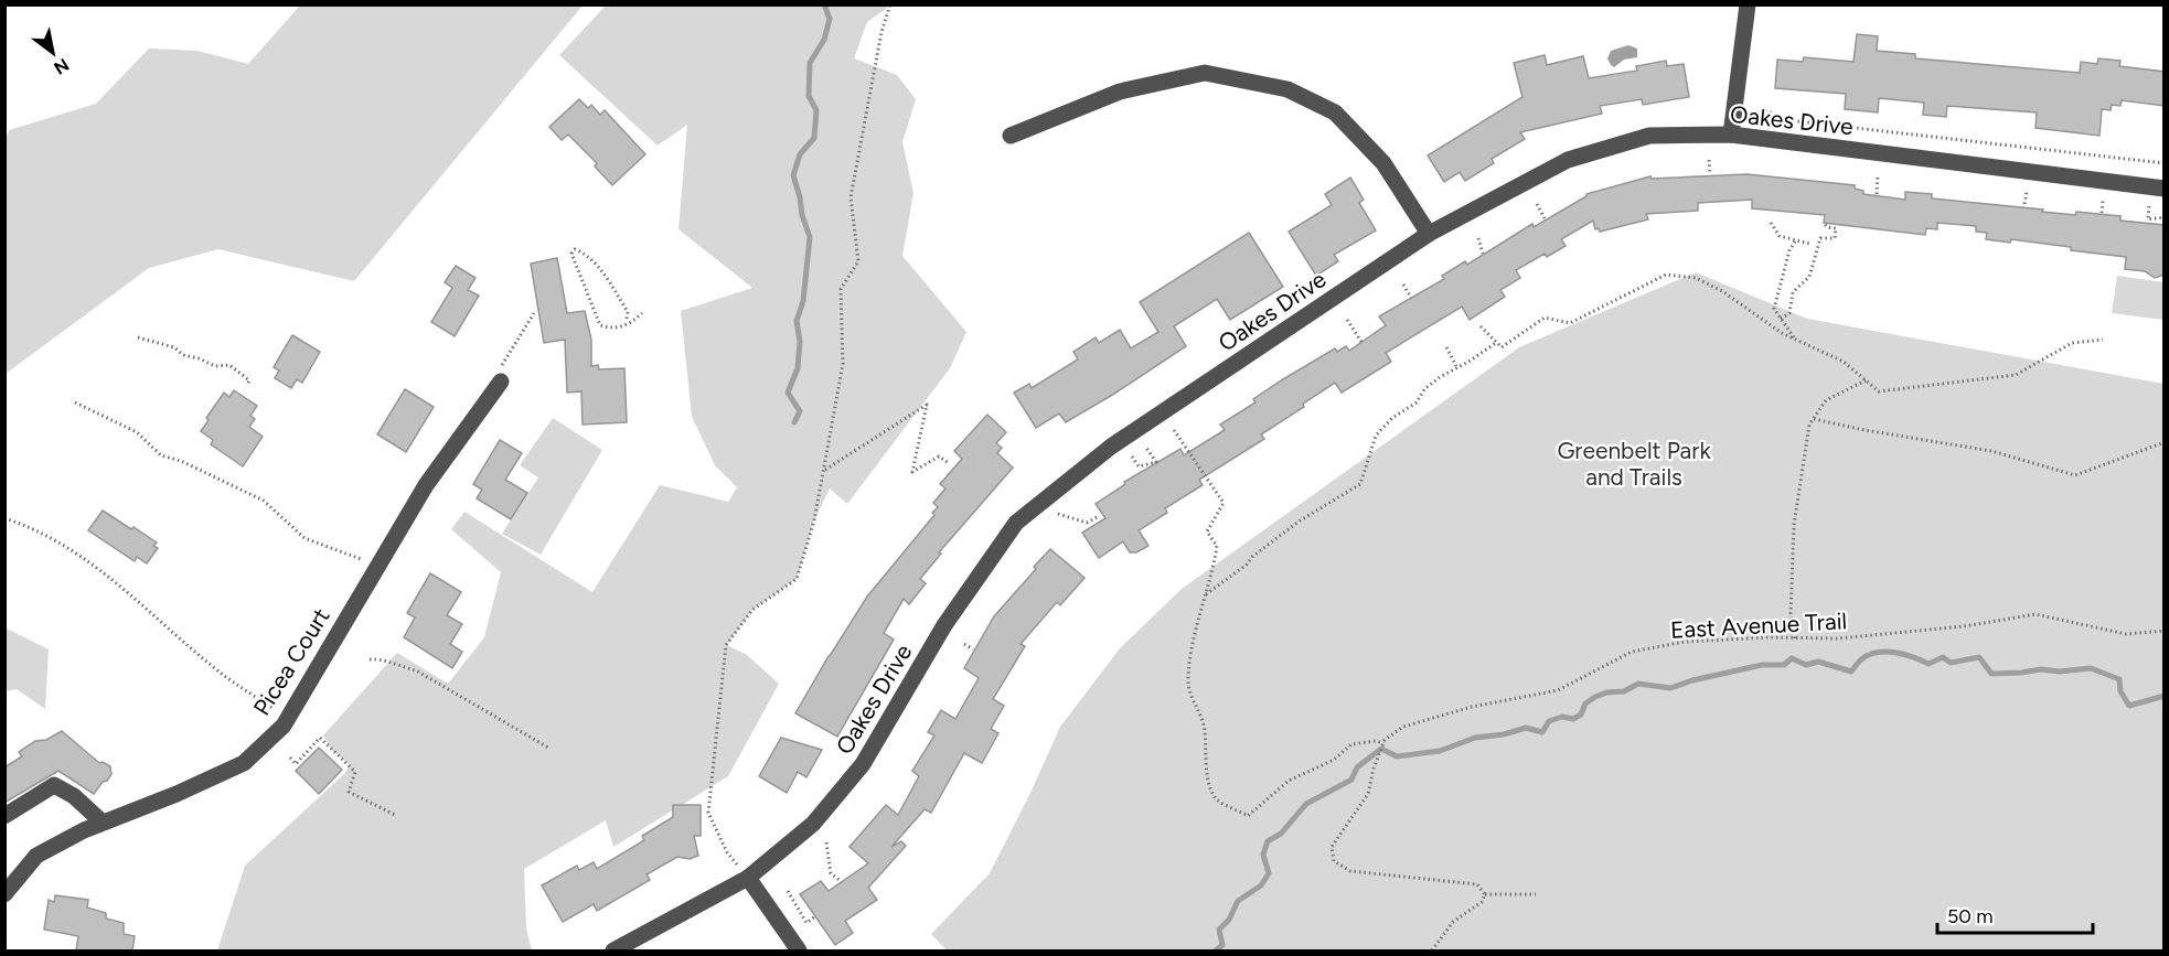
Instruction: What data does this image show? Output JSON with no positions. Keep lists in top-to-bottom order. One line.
{"streets":{"street":["Oakes Drive","Picea Court"],"path":["East Avenue Trail"]},"parks":["Greenbelt Park and Trails"],"scale_bar":"50 m","north":"bottom right"}
